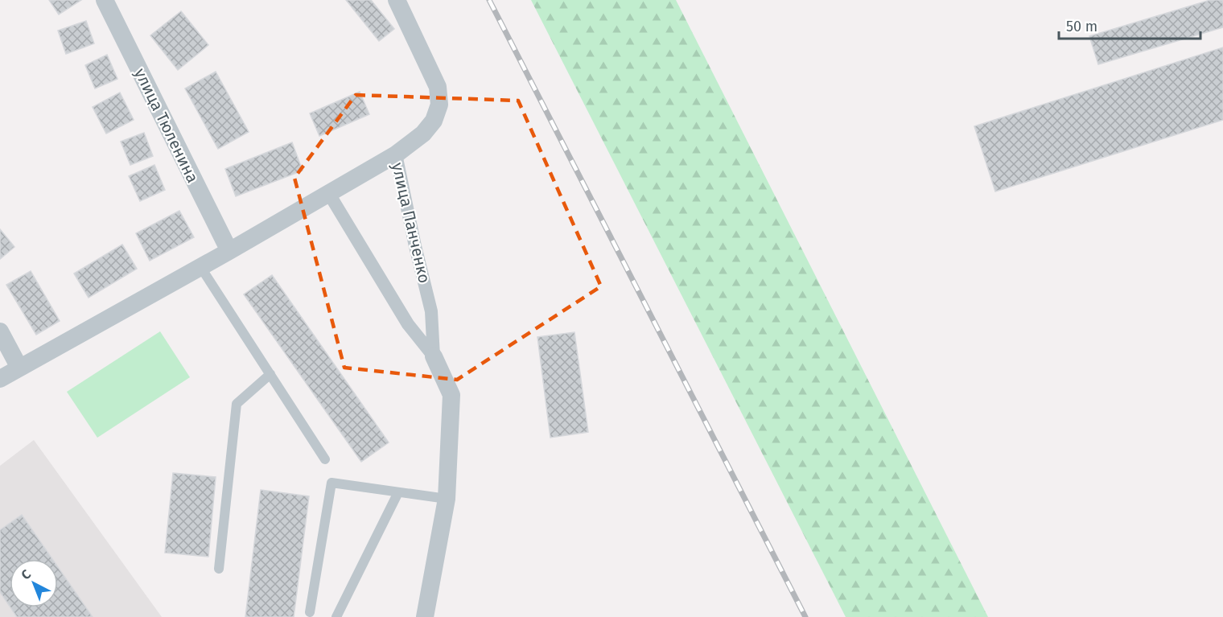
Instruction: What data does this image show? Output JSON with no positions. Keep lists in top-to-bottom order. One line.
{"streets":{"street":["улица Тюленина","улица Панченко"]},"scale_bar":"50 m","north":"top left"}
